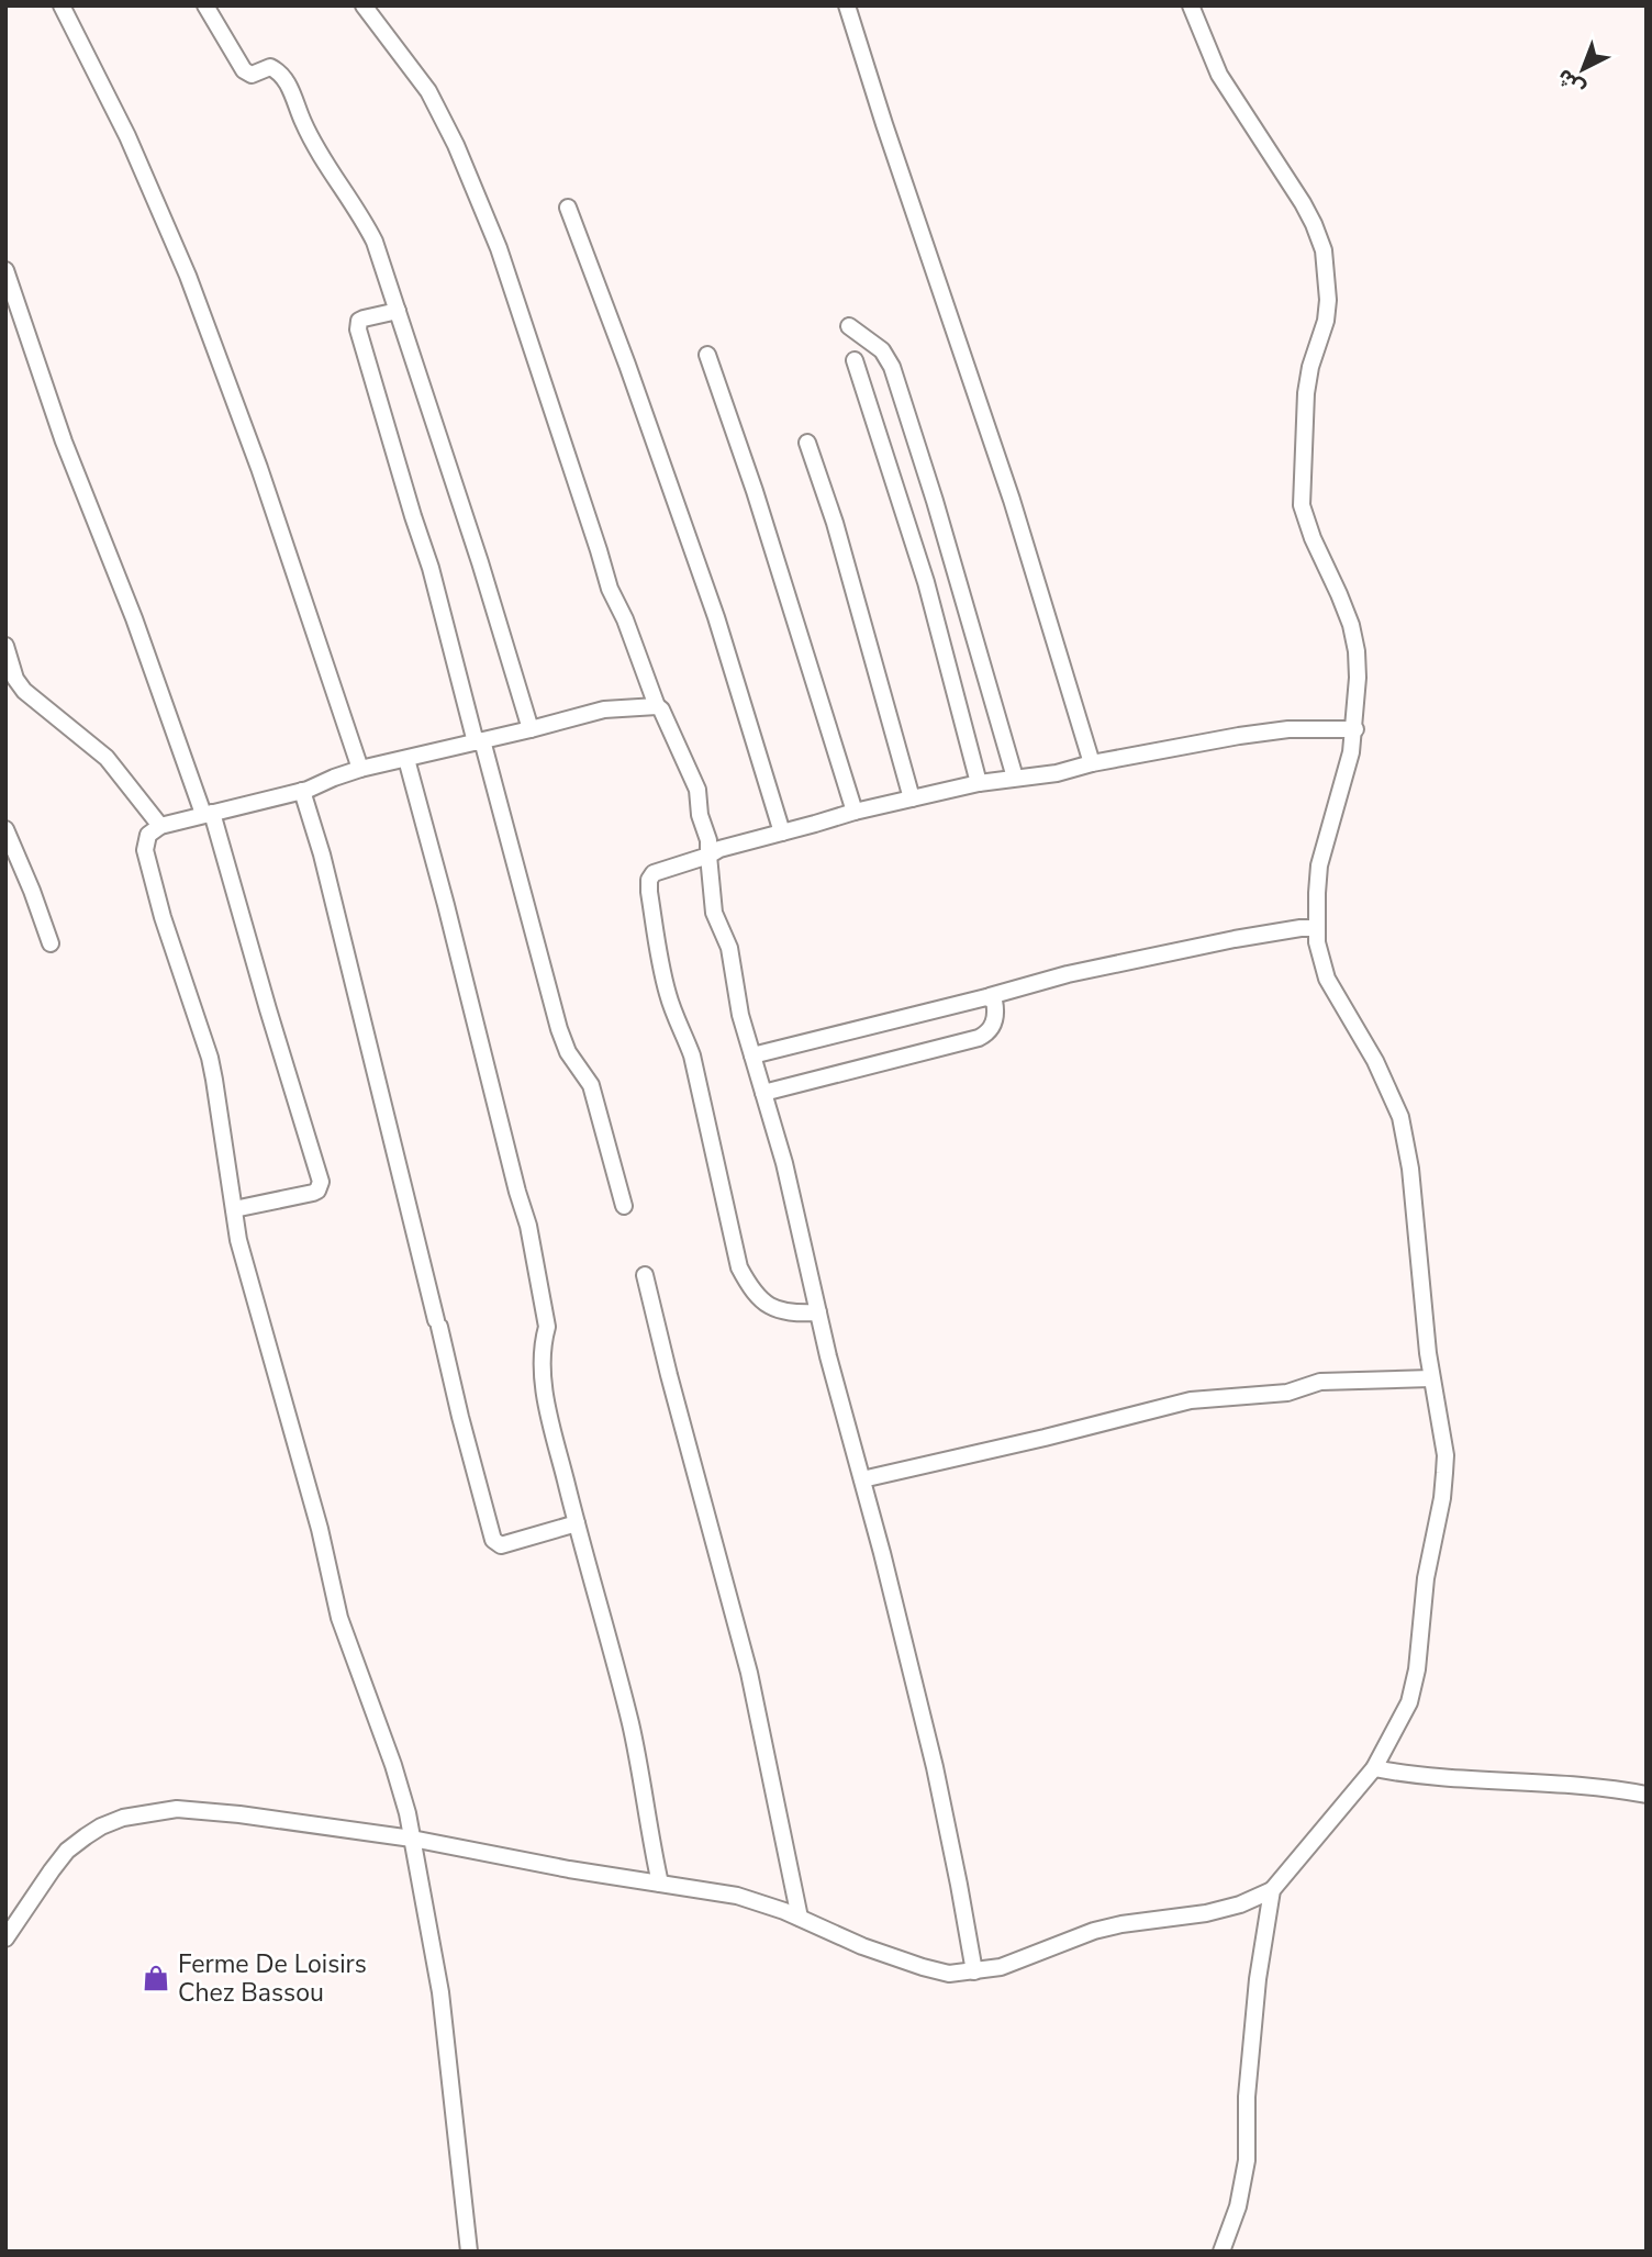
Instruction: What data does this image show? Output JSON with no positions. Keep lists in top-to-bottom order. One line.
{"places":{"shop":["Ferme De Loisirs Chez Bassou"]},"north":"bottom left"}
